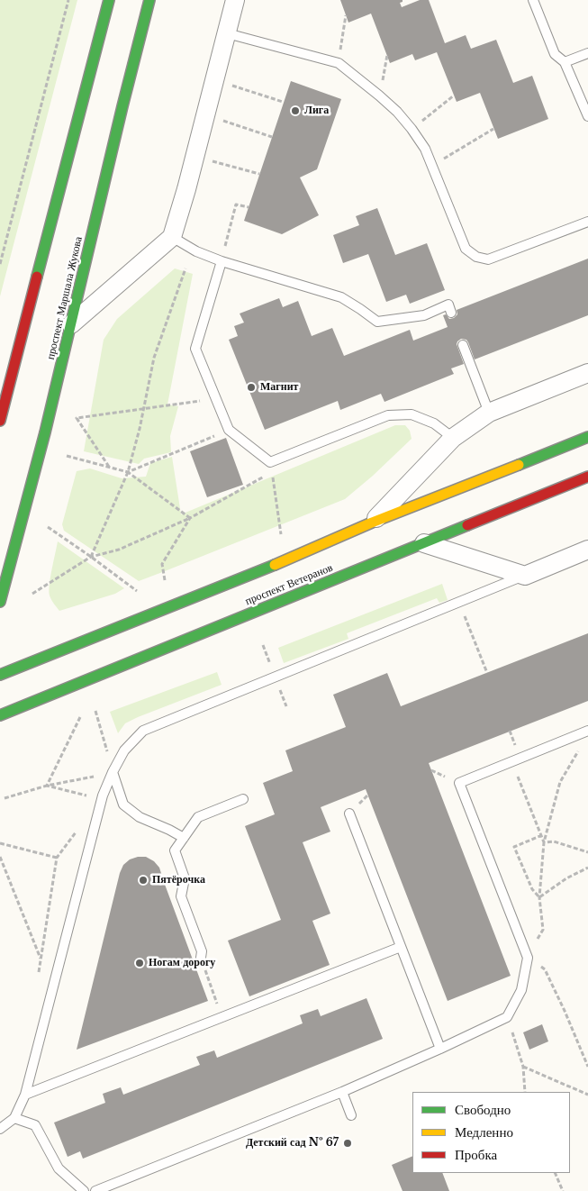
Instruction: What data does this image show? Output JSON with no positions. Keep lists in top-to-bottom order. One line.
{"streets":{"main road":["проспект Маршала Жукова","проспект Ветеранов"]},"places":["Лига","Магнит","Пятёрочка","Ногам дорогу","Детский сад № 67"],"legend":["Свободно","Медленно","Пробка"]}
